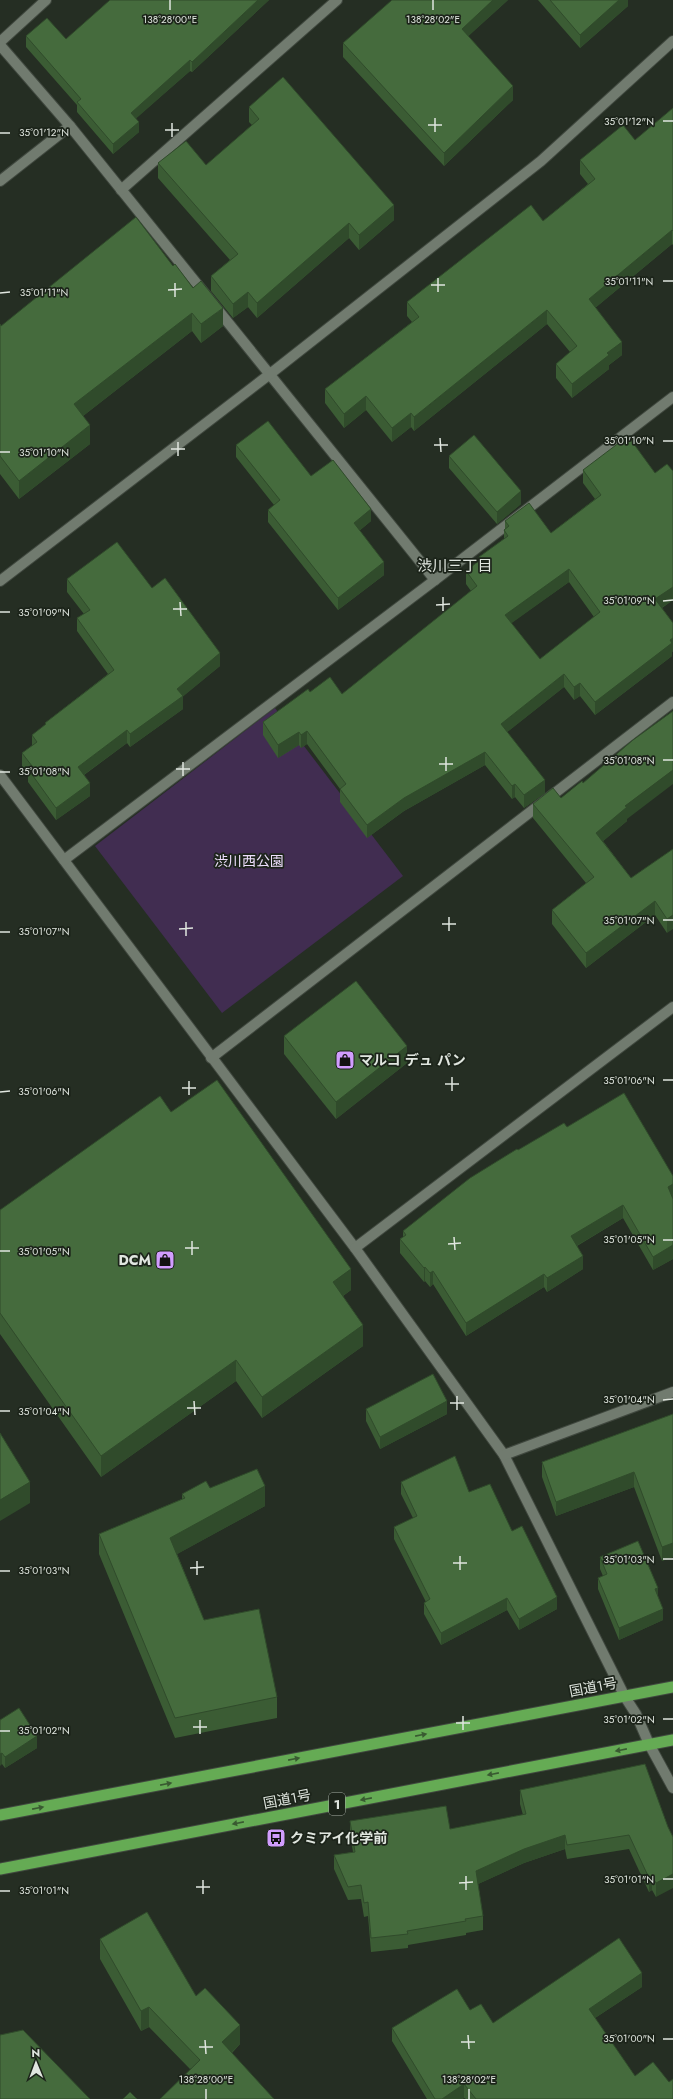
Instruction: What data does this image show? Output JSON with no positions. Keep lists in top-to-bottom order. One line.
{"streets":{"highway":["国道1号","1"]},"districts":["渋川三丁目"],"parks":["渋川西公園"],"places":{"shop":["マルコ デュ パン","DCM"],"bus stop":["クミアイ化学前"]},"north":"top","coordinates":["138°28'00\"E","138°28'02\"E","35°01'12\"N","35°01'11\"N","35°01'10\"N","35°01'09\"N","35°01'08\"N","35°01'07\"N","35°01'06\"N","35°01'05\"N","35°01'04\"N","35°01'03\"N","35°01'02\"N","35°01'01\"N","35°01'00\"N"]}
